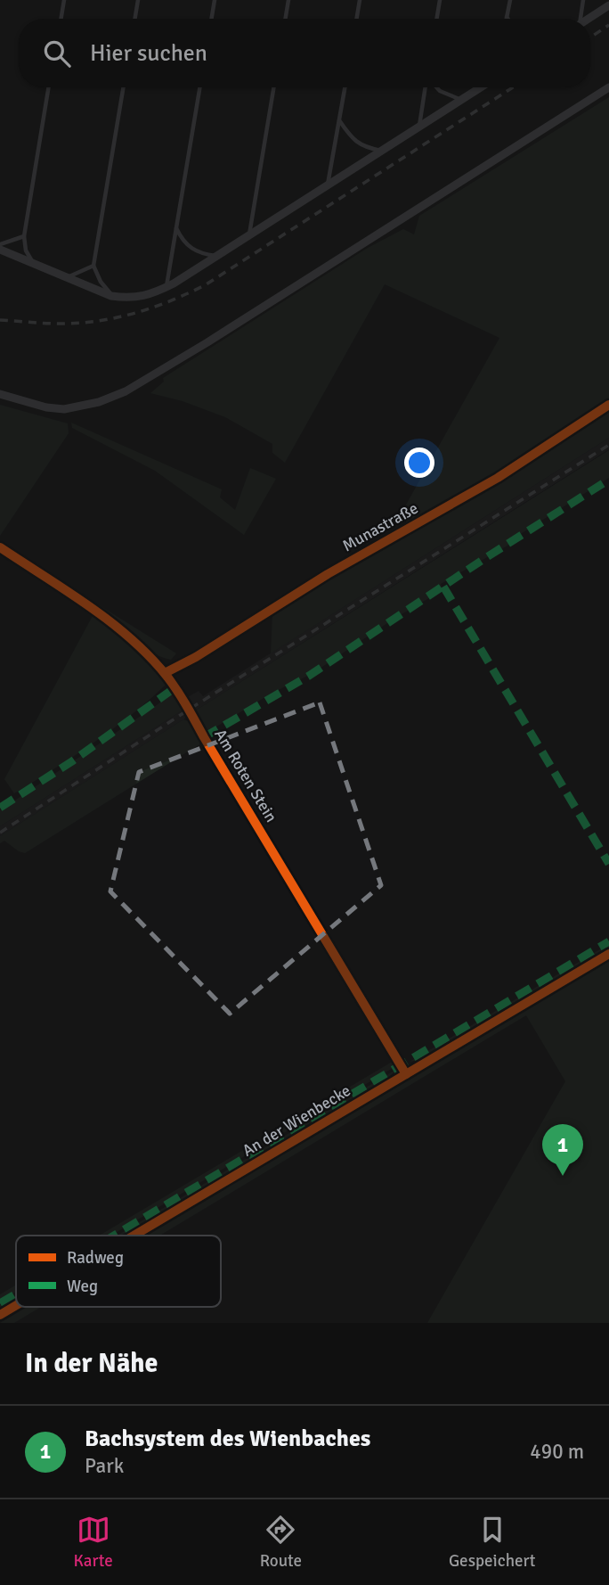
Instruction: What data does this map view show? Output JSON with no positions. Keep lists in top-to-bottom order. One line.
{"streets":{"street":["Am Roten Stein","An der Wienbecke"],"lane":["Munastraße"]},"crossings":[["Munastraße","Am Roten Stein"],["Am Roten Stein","An der Wienbecke"]],"legend":["Radweg","Weg"],"page":{"search":"Hier suchen","pins":"1","heading":"In der Nähe","list":[{"mark":"1","name":"Bachsystem des Wienbaches","note":"Park","value":"490 m"}],"nav":["Karte","Route","Gespeichert"]}}
